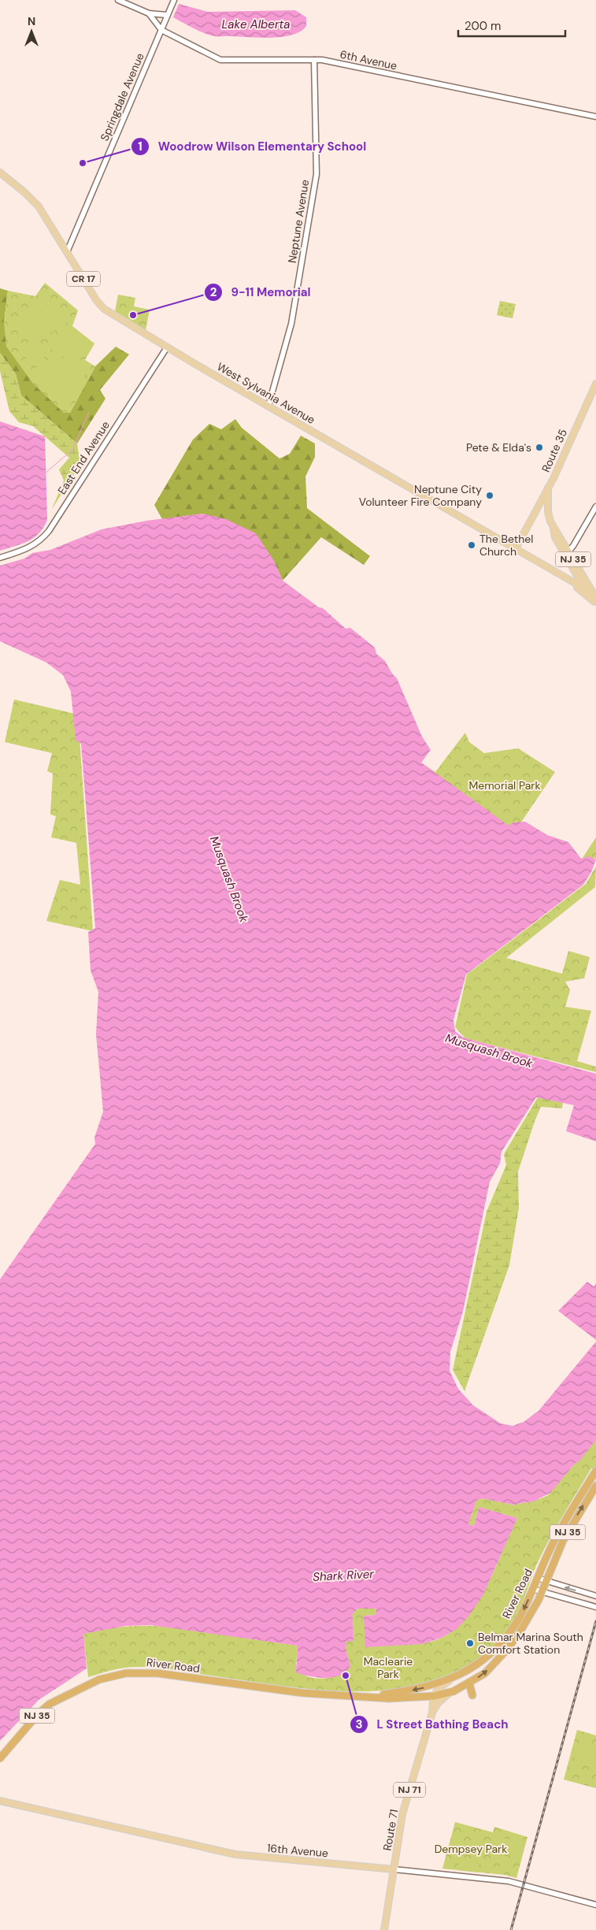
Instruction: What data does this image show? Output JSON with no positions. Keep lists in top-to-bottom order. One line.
{"streets":{"highway":["NJ 35","River Road"],"main road":["CR 17","West Sylvania Avenue","Route 35","NJ 71","Route 71","16th Avenue"],"street":["6th Avenue","Springdale Avenue","Neptune Avenue","East End Avenue"]},"crossings":[["6th Avenue","Springdale Avenue"],["6th Avenue","Neptune Avenue"],["Springdale Avenue","West Sylvania Avenue"],["Neptune Avenue","West Sylvania Avenue"],["West Sylvania Avenue","East End Avenue"],["West Sylvania Avenue","NJ 35"],["Route 35","NJ 35"],["River Road","NJ 71"],["NJ 71","Route 71"],["Route 71","16th Avenue"]],"water":["Lake Alberta","Musquash Brook","Shark River"],"parks":["Memorial Park","Maclearie Park","Dempsey Park"],"places":["Woodrow Wilson Elementary School","9-11 Memorial","Pete & Elda's","Neptune City Volunteer Fire Company","The Bethel Church","Belmar Marina South Comfort Station","L Street Bathing Beach"],"scale_bar":"200 m","north":"top"}
